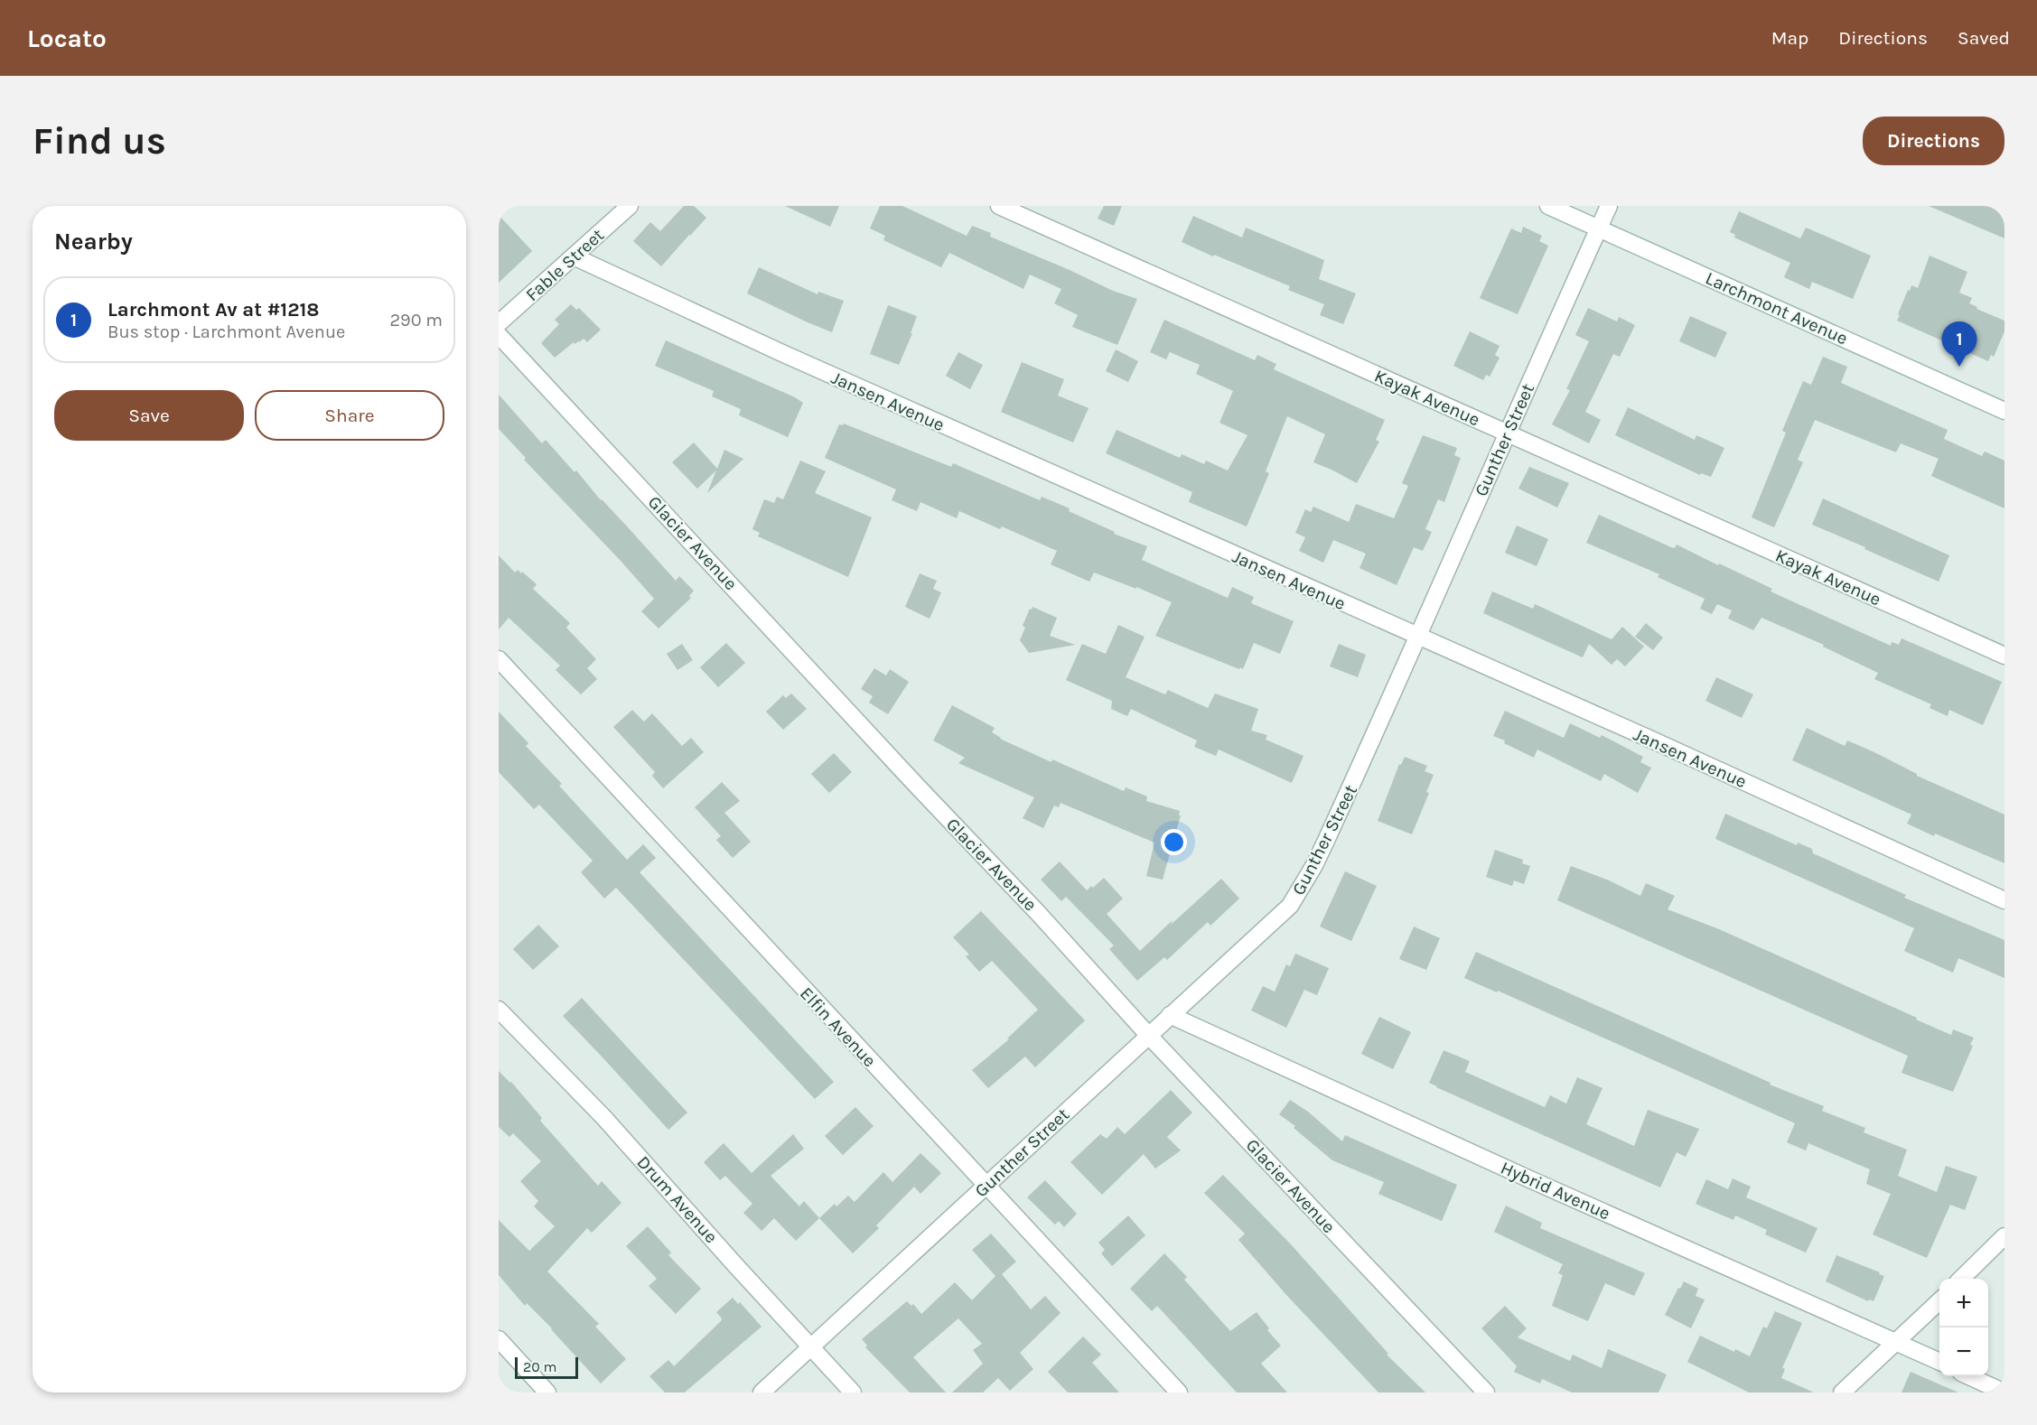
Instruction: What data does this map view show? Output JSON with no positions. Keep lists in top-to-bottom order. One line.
{"streets":{"street":["Fable Street","Larchmont Avenue","Kayak Avenue","Jansen Avenue","Gunther Street","Glacier Avenue","Elfin Avenue","Hybrid Avenue","Drum Avenue"]},"crossings":[["Fable Street","Jansen Avenue"],["Larchmont Avenue","Gunther Street"],["Kayak Avenue","Gunther Street"],["Jansen Avenue","Gunther Street"],["Gunther Street","Glacier Avenue"],["Gunther Street","Elfin Avenue"],["Gunther Street","Hybrid Avenue"],["Gunther Street","Drum Avenue"]],"scale_bar":"20 m","page":{"header":"Locato","nav":["Map","Directions","Saved"],"buttons":["Directions",["Save","Share"]],"title":"Find us","heading":"Nearby","list":[{"mark":"1","name":"Larchmont Av at #1218","note":"Bus stop · Larchmont Avenue","value":"290 m"}],"pins":"1","map_buttons":["+","−"],"scale":"20 m"}}
